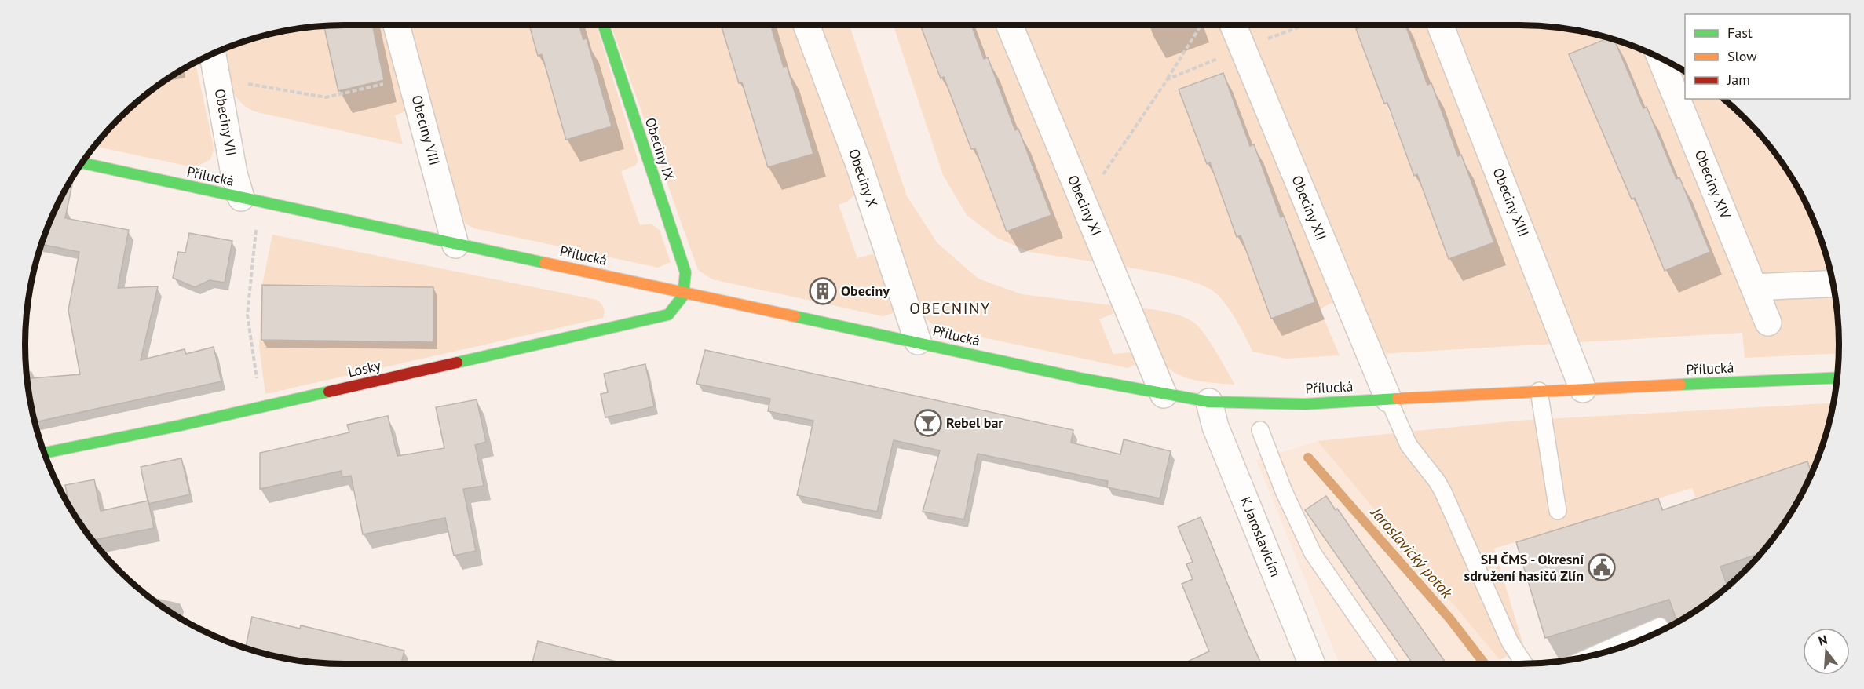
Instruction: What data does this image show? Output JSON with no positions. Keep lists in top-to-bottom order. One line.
{"streets":{"street":["Obeciny VII","Obeciny VIII","Obeciny IX","Přílucká","Obeciny X","Obeciny XIV","Obeciny XIII","Obeciny XI","Obeciny XII","Losky","K Jaroslavicím"]},"crossings":[["Obeciny VII","Přílucká"],["Obeciny VIII","Přílucká"],["Obeciny IX","Přílucká"],["Obeciny IX","Losky"],["Přílucká","Obeciny X"],["Přílucká","Obeciny XIII"],["Přílucká","Obeciny XI"],["Přílucká","Obeciny XII"],["Přílucká","Losky"],["Přílucká","K Jaroslavicím"]],"districts":["OBECNINY"],"water":["Jaroslavický potok"],"places":{"building":["Obeciny"],"bar":["Rebel bar"],"public building":["SH ČMS - Okresní sdružení hasičů Zlín"]},"legend":["Fast","Slow","Jam"],"north":"top"}
